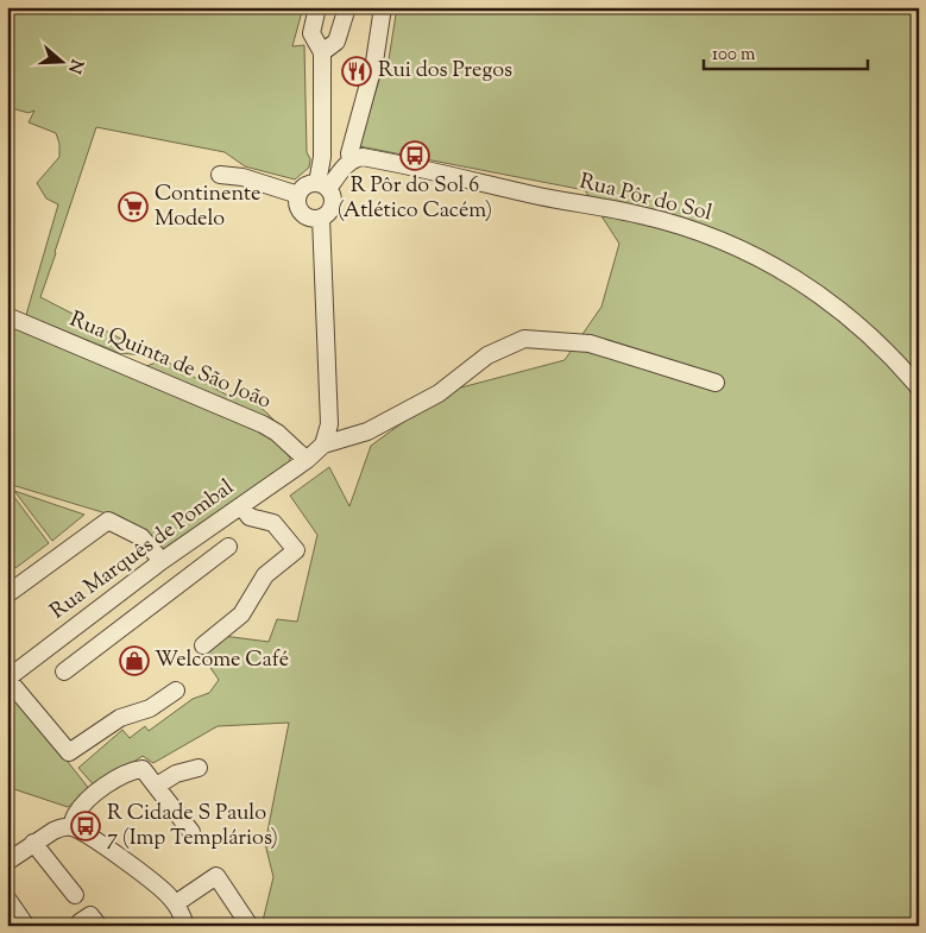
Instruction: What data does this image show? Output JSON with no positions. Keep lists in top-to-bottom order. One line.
{"streets":{"street":["Rua Pôr do Sol","Rua Quinta de São João","Rua Marquês de Pombal"]},"crossings":[["Rua Quinta de São João","Rua Marquês de Pombal"]],"places":{"restaurant":["Rui dos Pregos"],"bus stop":["R Pôr do Sol 6 (Atlético Cacém)","R Cidade S Paulo 7 (Imp Templários)"],"supermarket":["Continente Modelo"],"shop":["Welcome Café"]},"scale_bar":"100 m","north":"right"}
